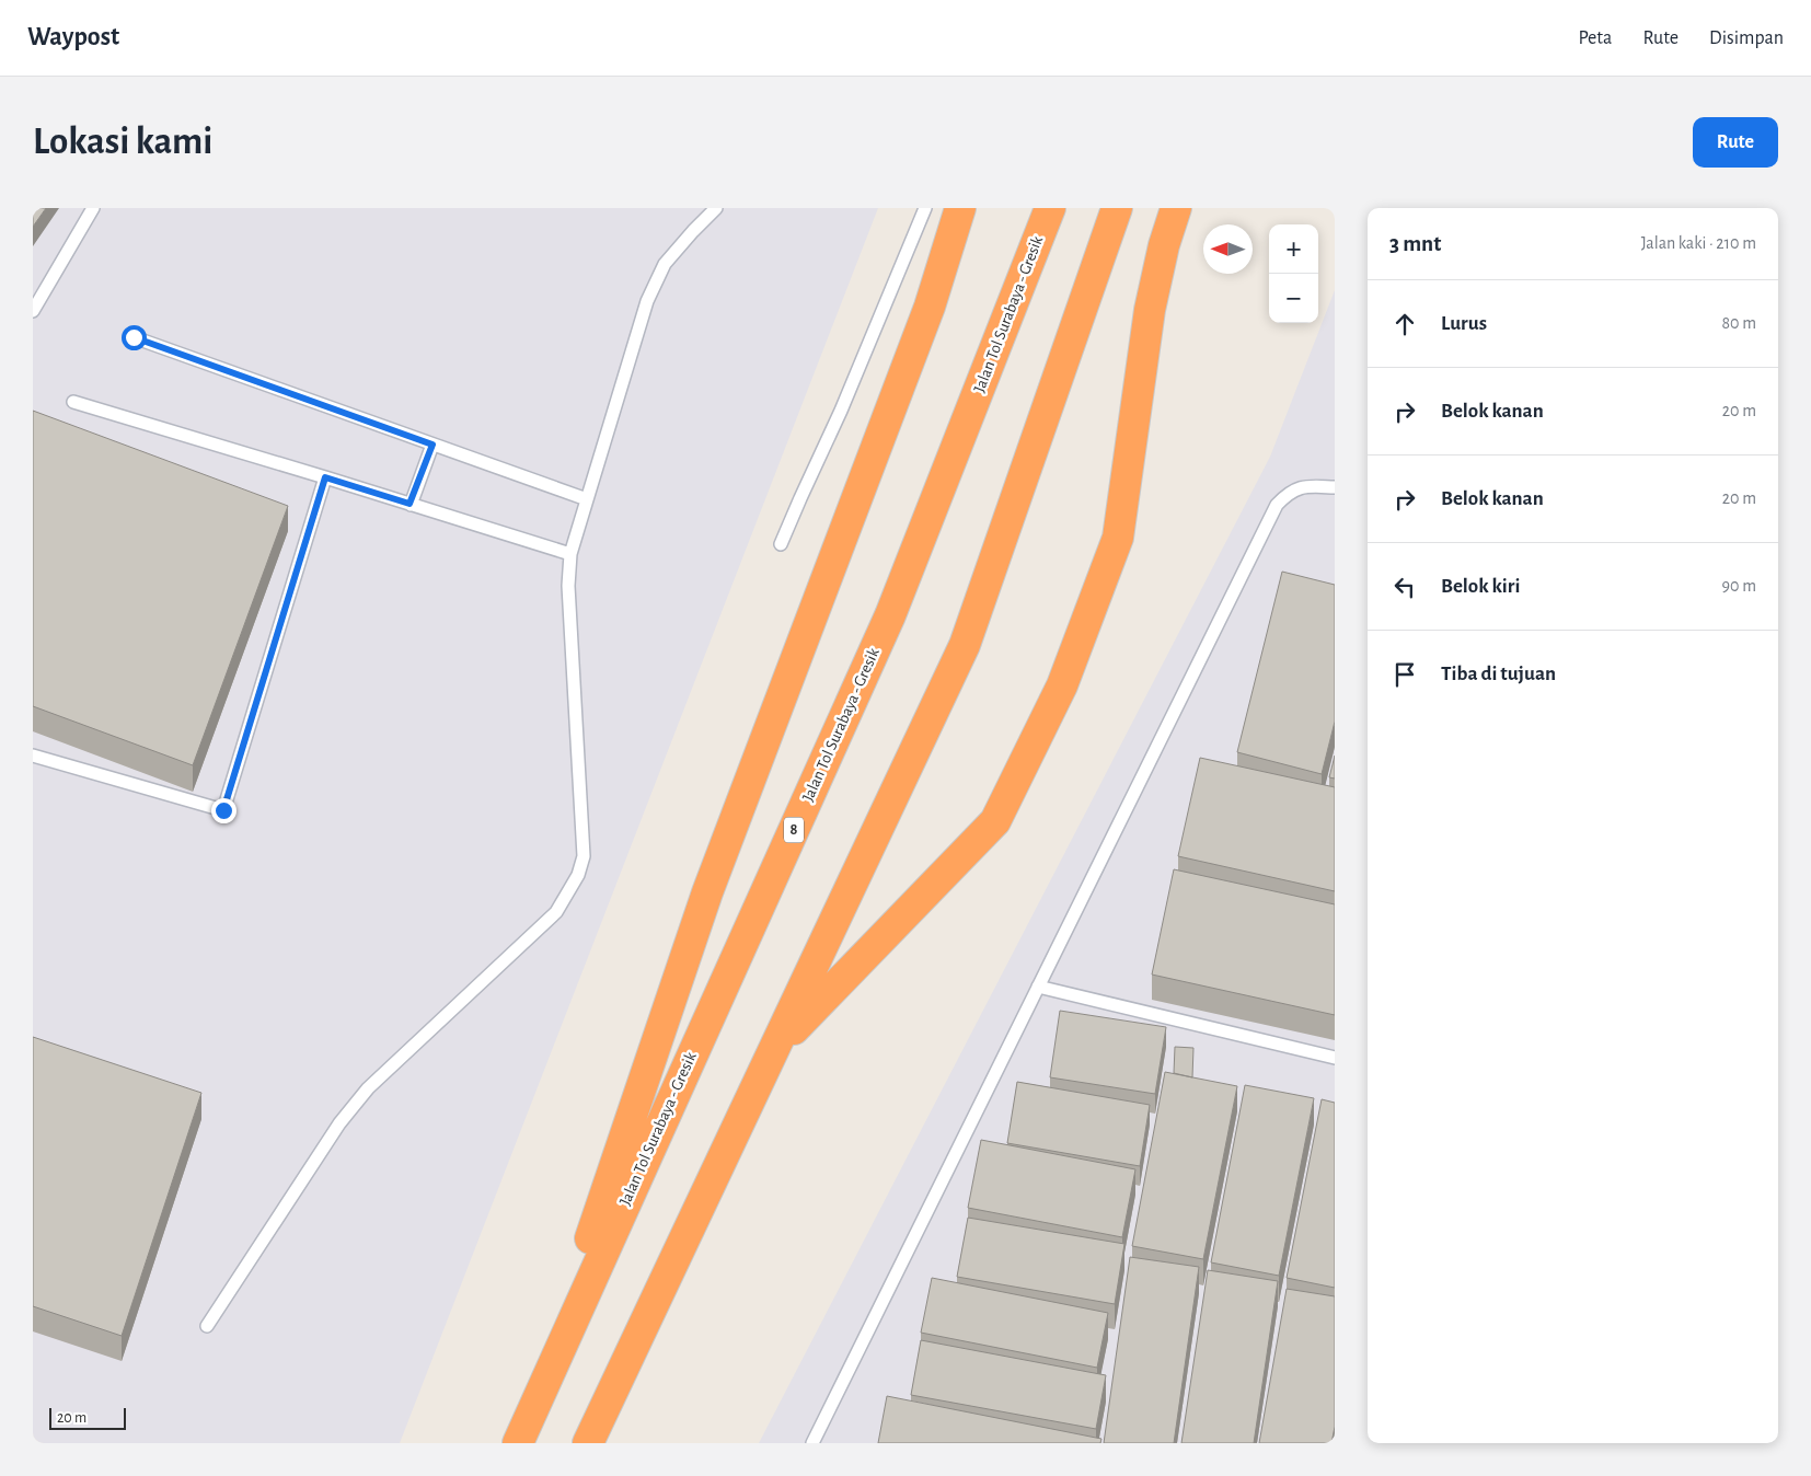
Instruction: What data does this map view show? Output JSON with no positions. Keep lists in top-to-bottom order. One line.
{"streets":{"highway":["Jalan Tol Surabaya - Gresik","8"]},"scale_bar":"20 m","north":"left","page":{"header":"Waypost","nav":["Peta","Rute","Disimpan"],"buttons":"Rute","title":"Lokasi kami","heading":["3 mnt","Jalan kaki · 210 m"],"map_buttons":["+","−"],"list":[["Lurus","80 m"],["Belok kanan","20 m"],["Belok kanan","20 m"],["Belok kiri","90 m"],"Tiba di tujuan"],"scale":"20 m"}}
